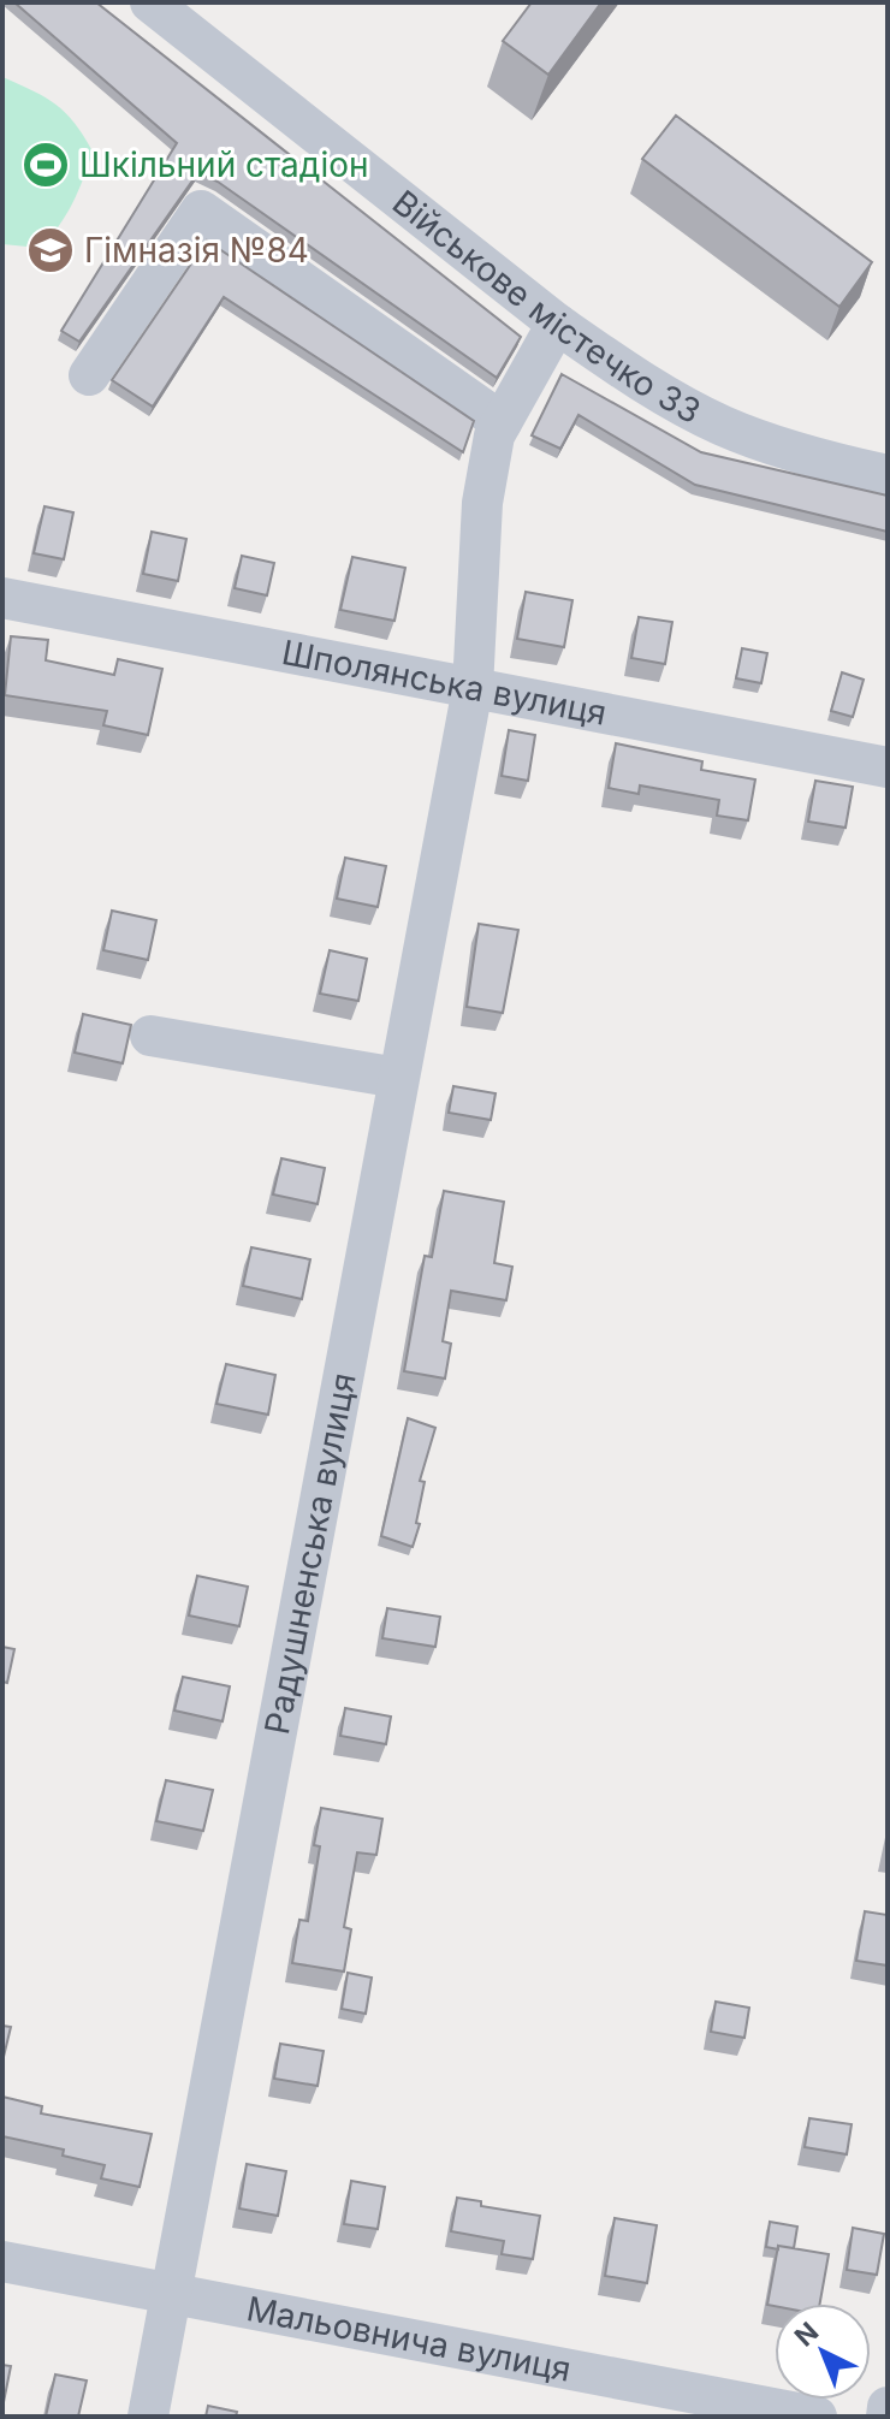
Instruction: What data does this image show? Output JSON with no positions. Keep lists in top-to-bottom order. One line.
{"streets":{"street":["Військове містечко 33","Шполянська вулиця","Радушненська вулиця","Мальовнича вулиця"]},"crossings":[["Військове містечко 33","Радушненська вулиця"],["Шполянська вулиця","Радушненська вулиця"],["Радушненська вулиця","Мальовнича вулиця"]],"places":{"sports":["Шкільний стадіон"],"school or university":["Гімназія №84"]},"north":"top left"}
